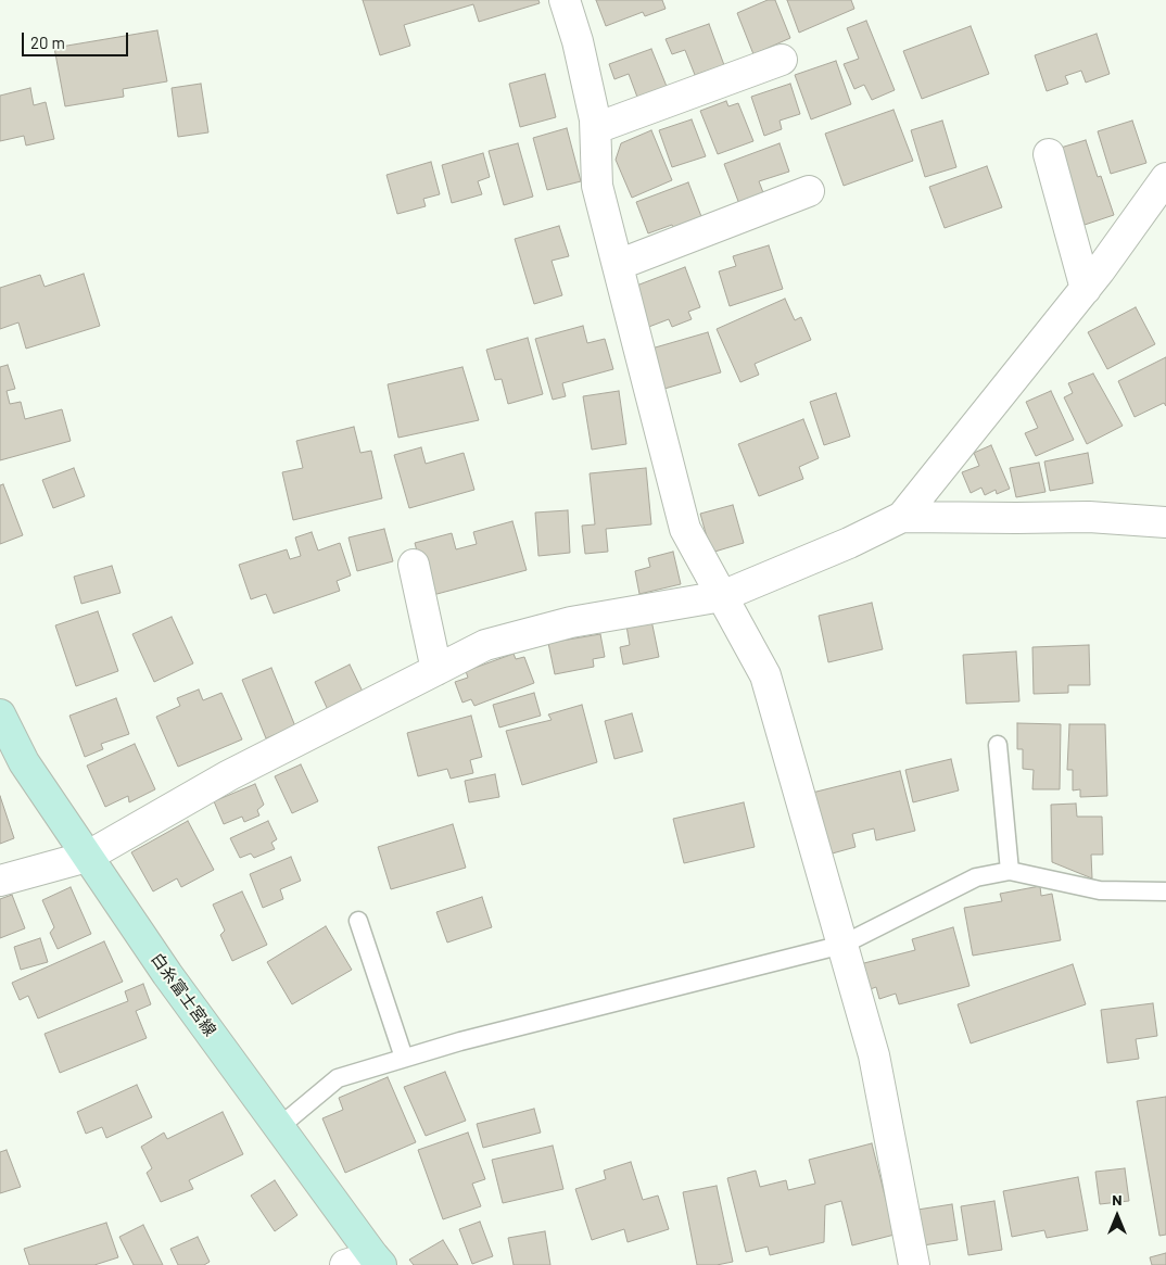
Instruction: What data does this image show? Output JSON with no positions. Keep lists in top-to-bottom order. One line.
{"streets":{"main road":["白糸富士宮線"]},"scale_bar":"20 m","north":"top"}
